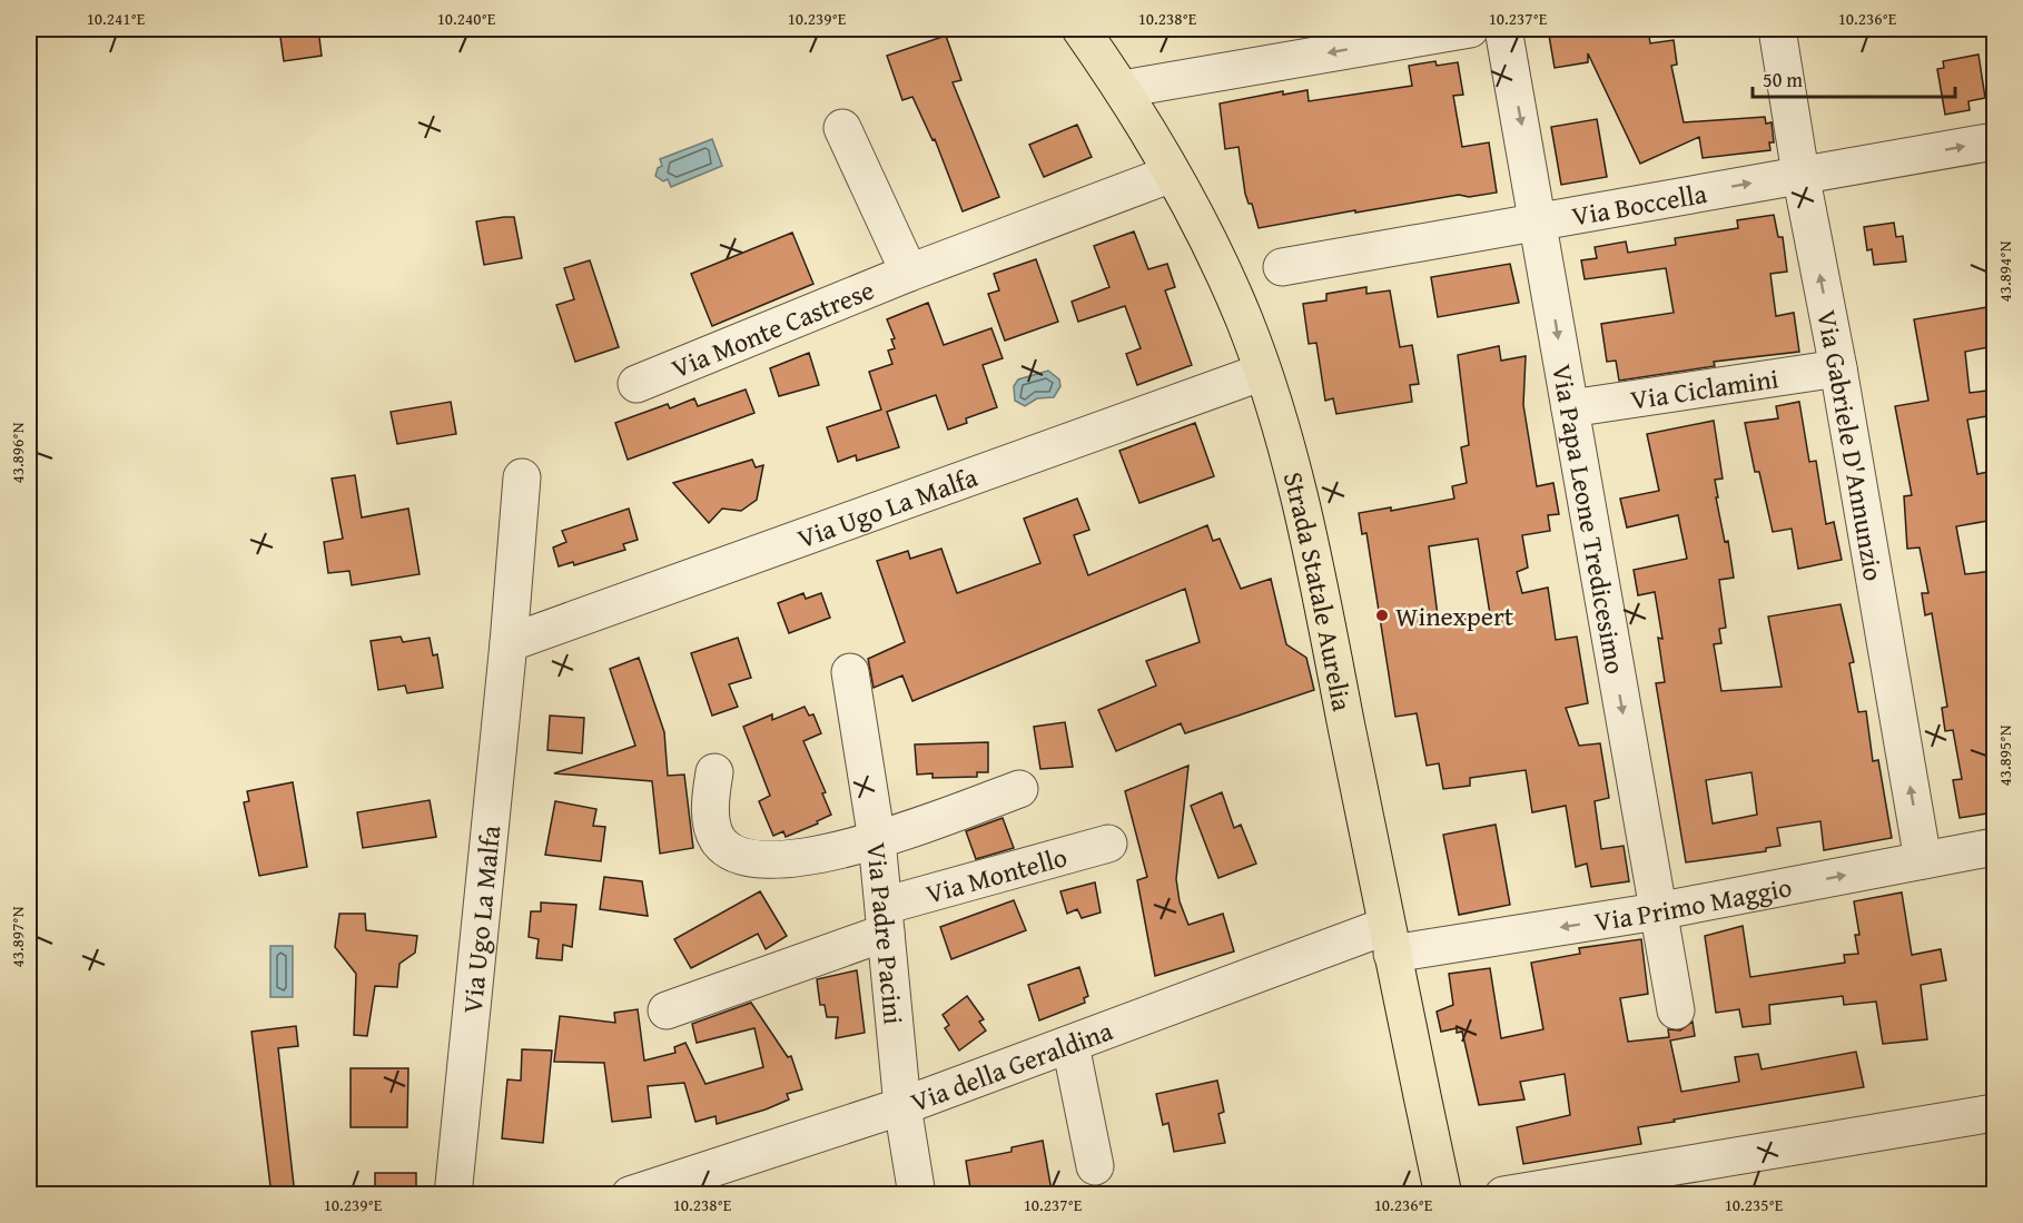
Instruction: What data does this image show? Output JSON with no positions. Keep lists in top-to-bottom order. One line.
{"streets":{"main road":["Strada Statale Aurelia"],"street":["Via Boccella","Via Monte Castrese","Via Ciclamini","Via Gabriele D'Annunzio","Via Ugo La Malfa","Via Papa Leone Tredicesimo","Via Montello","Via Primo Maggio","Via Padre Pacini","Via della Geraldina"]},"crossings":[["Via Boccella","Via Gabriele D'Annunzio"],["Via Boccella","Via Papa Leone Tredicesimo"],["Via Monte Castrese","Strada Statale Aurelia"],["Via Ciclamini","Via Gabriele D'Annunzio"],["Via Ciclamini","Via Papa Leone Tredicesimo"],["Via Gabriele D'Annunzio","Via Primo Maggio"],["Via Ugo La Malfa","Strada Statale Aurelia"],["Via Papa Leone Tredicesimo","Via Primo Maggio"],["Strada Statale Aurelia","Via Primo Maggio"],["Strada Statale Aurelia","Via della Geraldina"],["Via Montello","Via Padre Pacini"],["Via Primo Maggio","Via della Geraldina"],["Via Padre Pacini","Via della Geraldina"]],"one_way":["Via Boccella","Via Gabriele D'Annunzio","Via Papa Leone Tredicesimo"],"places":["Winexpert"],"scale_bar":"50 m","coordinates":["10.241°E","10.240°E","10.239°E","10.238°E","10.237°E","10.236°E","43.894°N","43.896°N","43.895°N","43.897°N","10.235°E"]}
